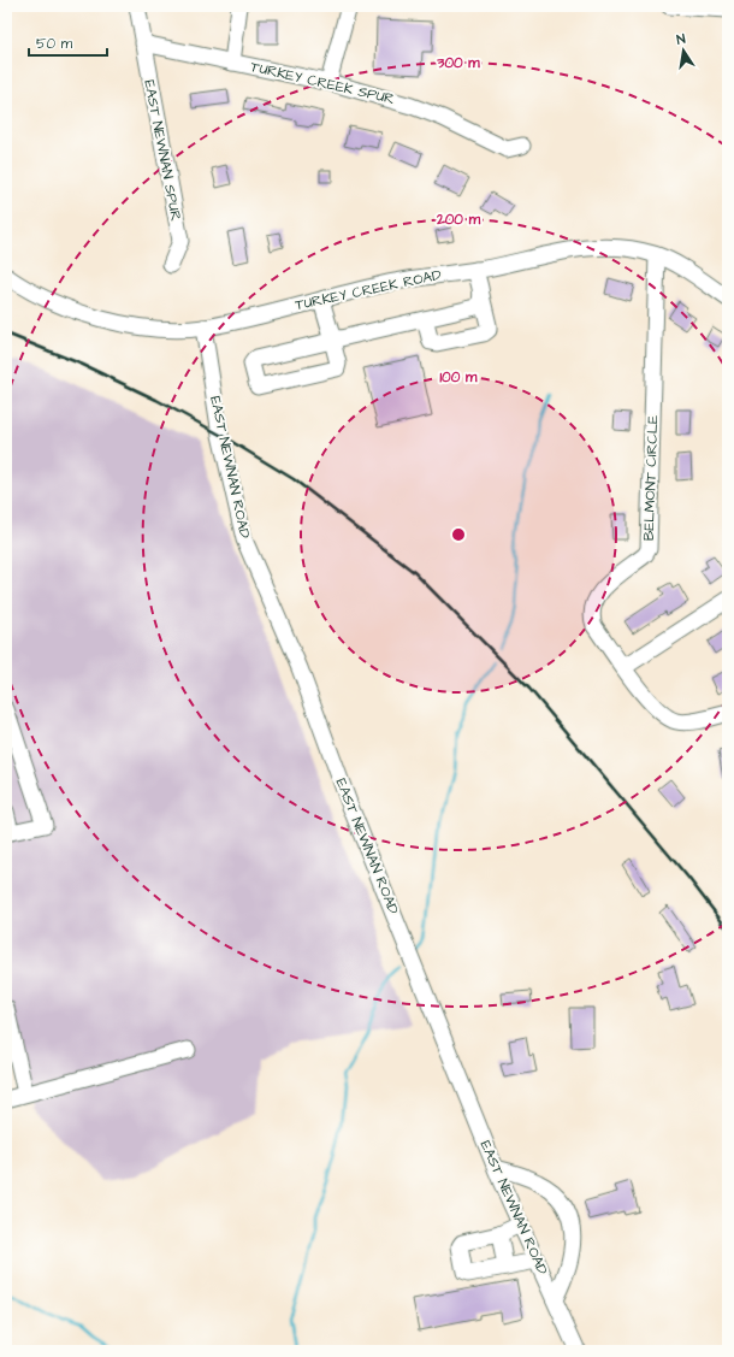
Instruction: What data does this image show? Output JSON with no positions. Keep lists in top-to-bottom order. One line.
{"streets":{"street":["TURKEY CREEK SPUR","EAST NEWNAN SPUR","TURKEY CREEK ROAD","EAST NEWNAN ROAD","BELMONT CIRCLE"]},"crossings":[["TURKEY CREEK SPUR","EAST NEWNAN SPUR"],["TURKEY CREEK ROAD","EAST NEWNAN ROAD"],["TURKEY CREEK ROAD","BELMONT CIRCLE"]],"scale_bar":"50 m","north":"top","rings":["300 m","200 m","100 m"]}
